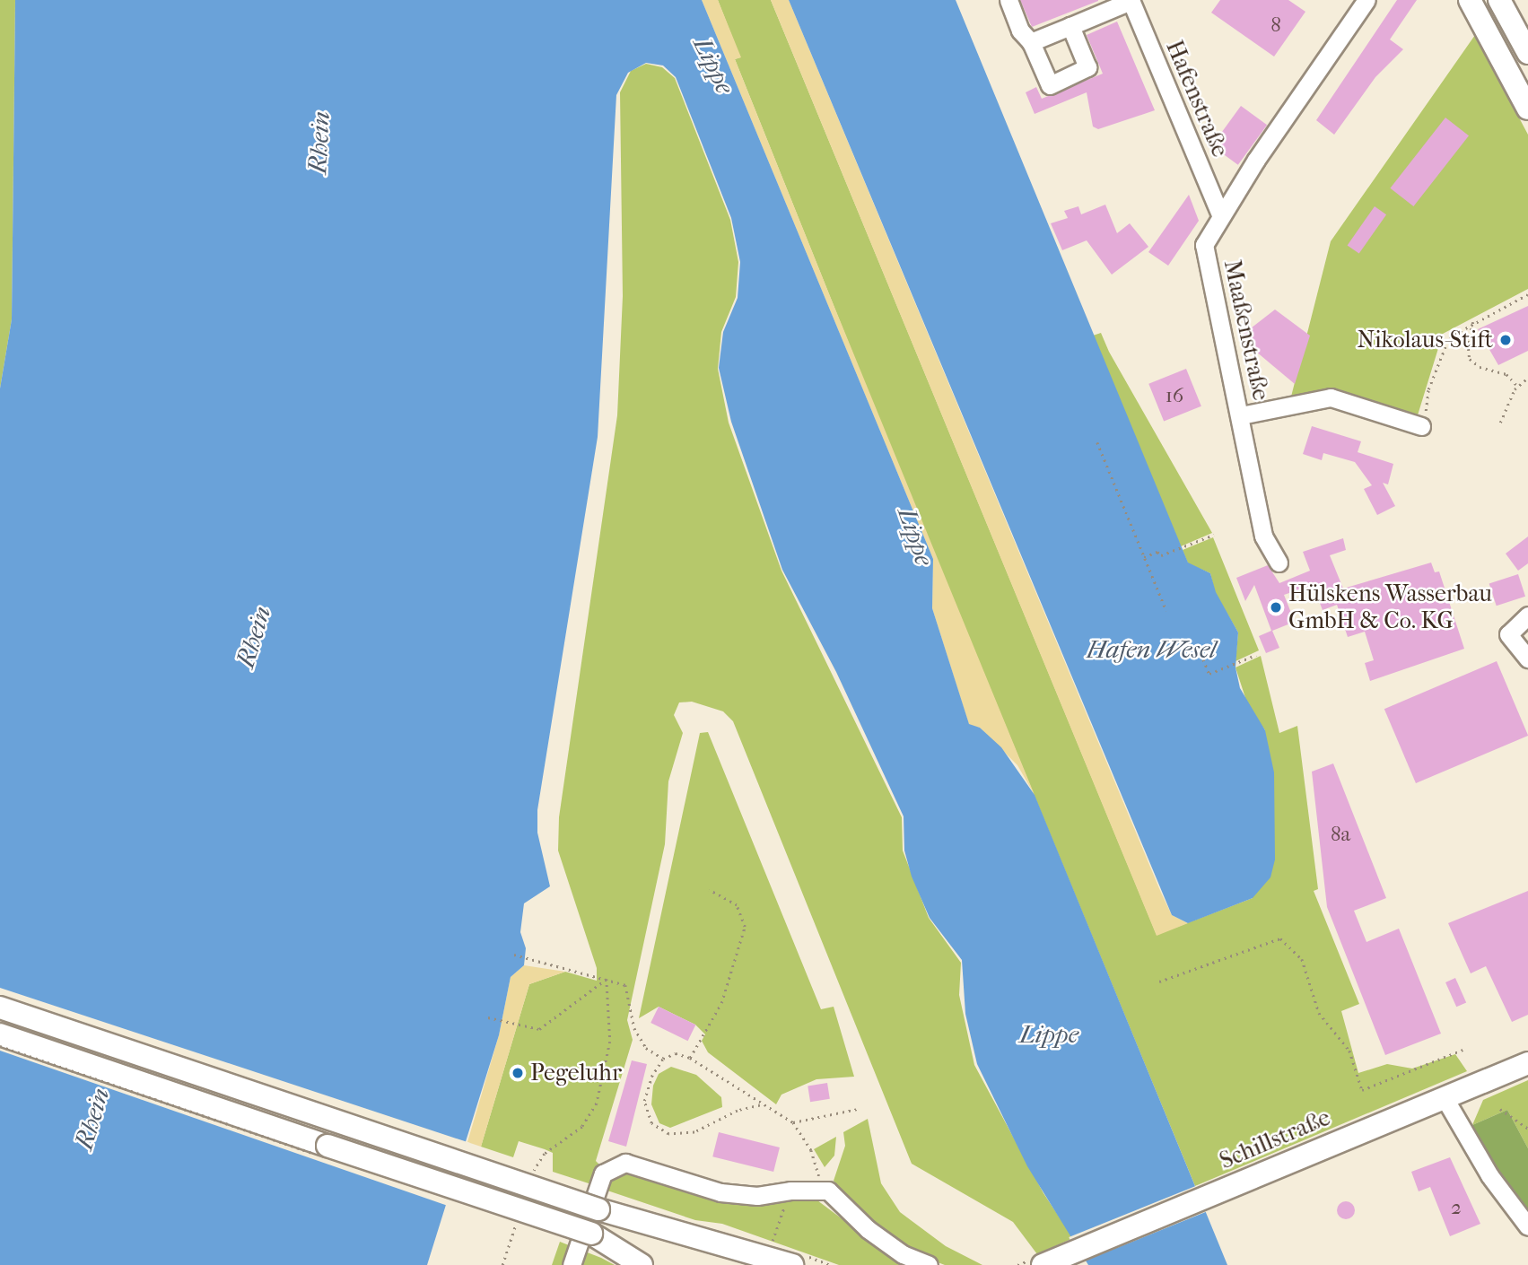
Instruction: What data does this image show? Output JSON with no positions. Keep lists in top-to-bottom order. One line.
{"streets":{"main road":["Schillstraße"],"street":["Hafenstraße","Maaßenstraße"]},"crossings":[["Hafenstraße","Maaßenstraße"]],"water":["Lippe","Rhein","Hafen Wesel"],"places":["Nikolaus-Stift","Hülskens Wasserbau GmbH & Co. KG","Pegeluhr"],"house_numbers":["8","16","8a","2"]}
